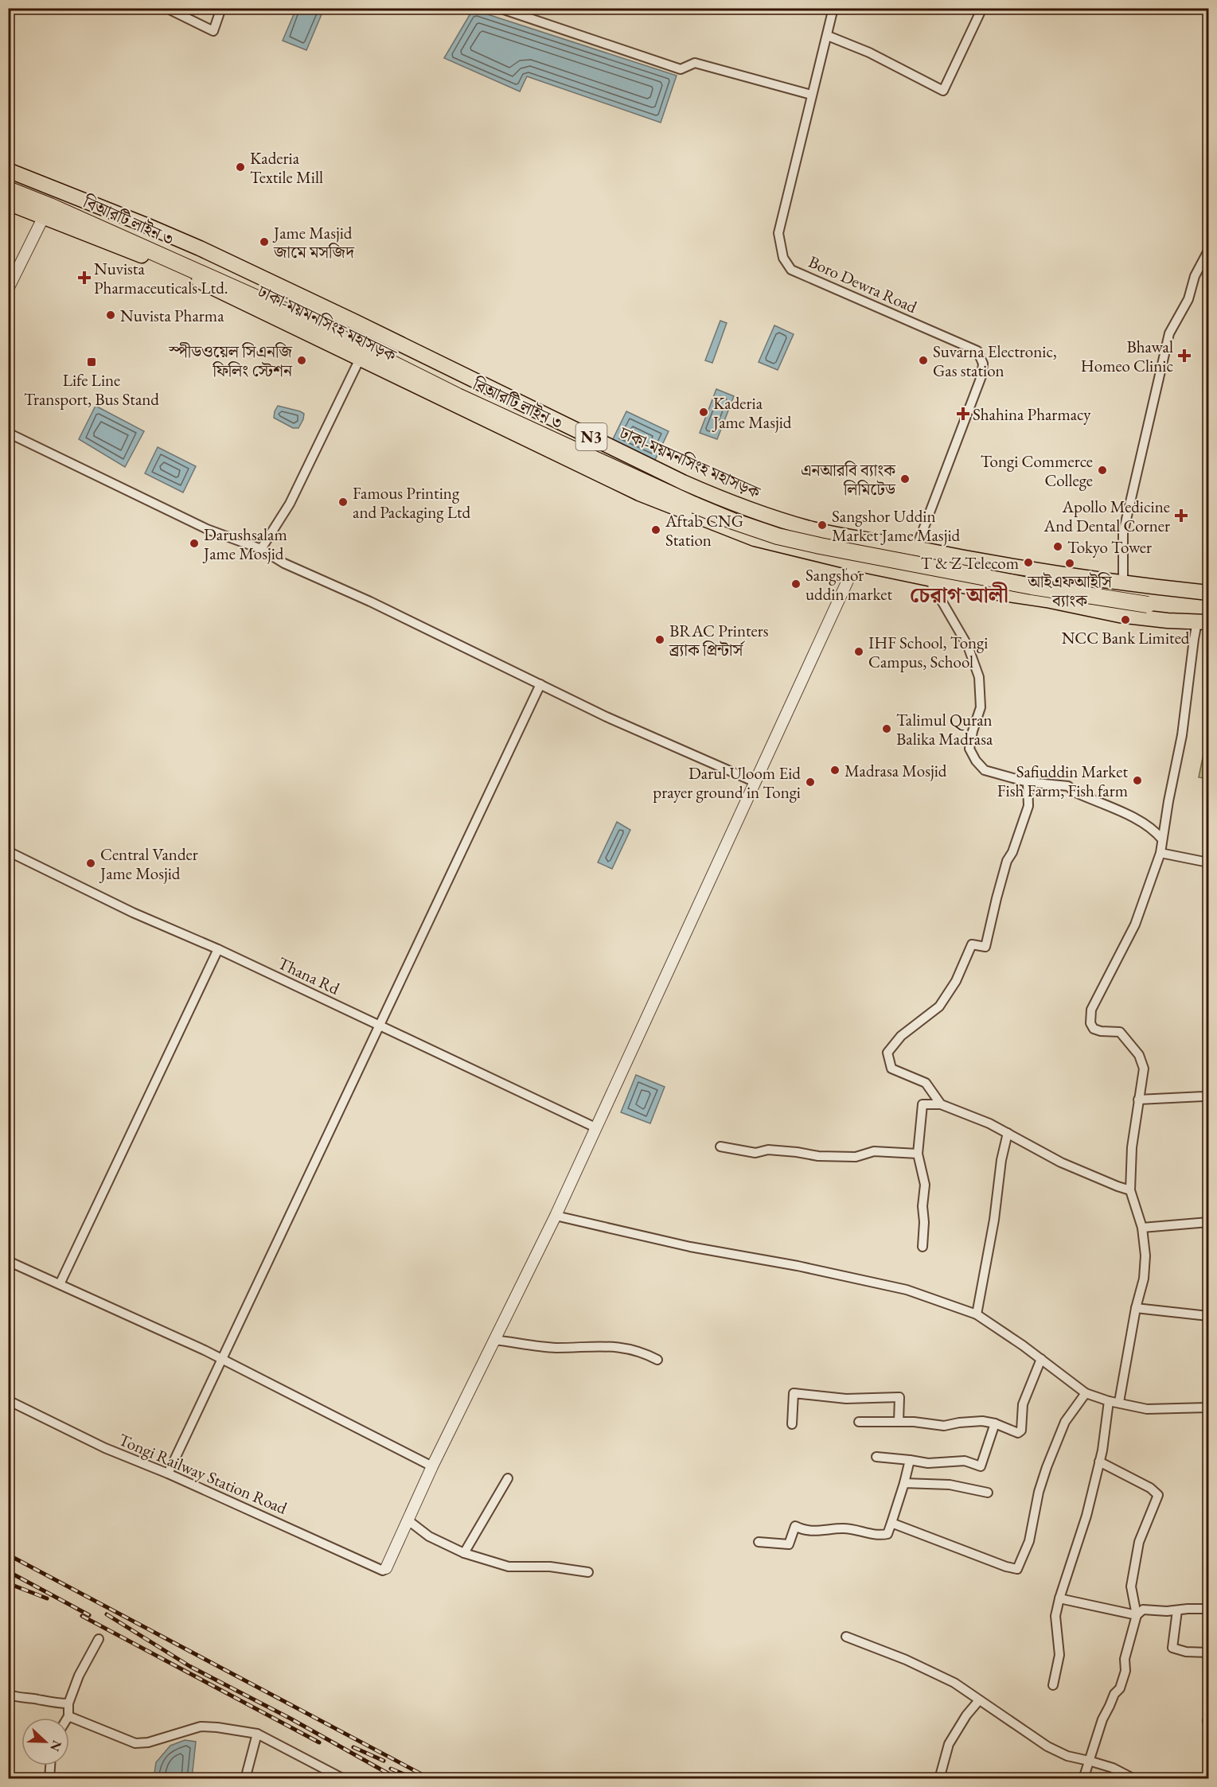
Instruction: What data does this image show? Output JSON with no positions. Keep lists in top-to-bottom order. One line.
{"streets":{"highway":["বিআরটি লাইন ৩","ঢাকা-ময়মনসিংহ মহাসড়ক","N3"],"street":["Boro Dewra Road","Thana Rd","Tongi Railway Station Road"]},"crossings":[["Boro Dewra Road","ঢাকা-ময়মনসিংহ মহাসড়ক"]],"districts":["চেরাগ আলী"],"places":{"other":["Kaderia Textile Mill","Jame Masjid জামে মসজিদ","Nuvista Pharma","স্পীডওয়েল সিএনজি ফিলিং স্টেশন","Suvarna Electronic, Gas station","Kaderia Jame Masjid","Tongi Commerce College","এনআরবি ব্যাংক লিমিটেড","Famous Printing and Packaging Ltd","Sangshor Uddin Market Jame Masjid","Aftab CNG Station","Darushsalam Jame Mosjid","Tokyo Tower","T & Z Telecom","আইএফআইসি ব্যাংক","Sangshor uddin market","NCC Bank Limited","BRAC Printers ব্র্যাক প্রিন্টার্স","IHF School, Tongi Campus, School","Talimul Quran Balika Madrasa","Madrasa Mosjid","Safiuddin Market Fish Farm, Fish farm","Darul Uloom Eid prayer ground in Tongi","Central Vander Jame Mosjid"],"health":["Nuvista Pharmaceuticals Ltd.","Bhawal Homeo Clinic","Shahina Pharmacy","Apollo Medicine And Dental Corner"],"transit":["Life Line Transport, Bus Stand"]},"north":"right"}
